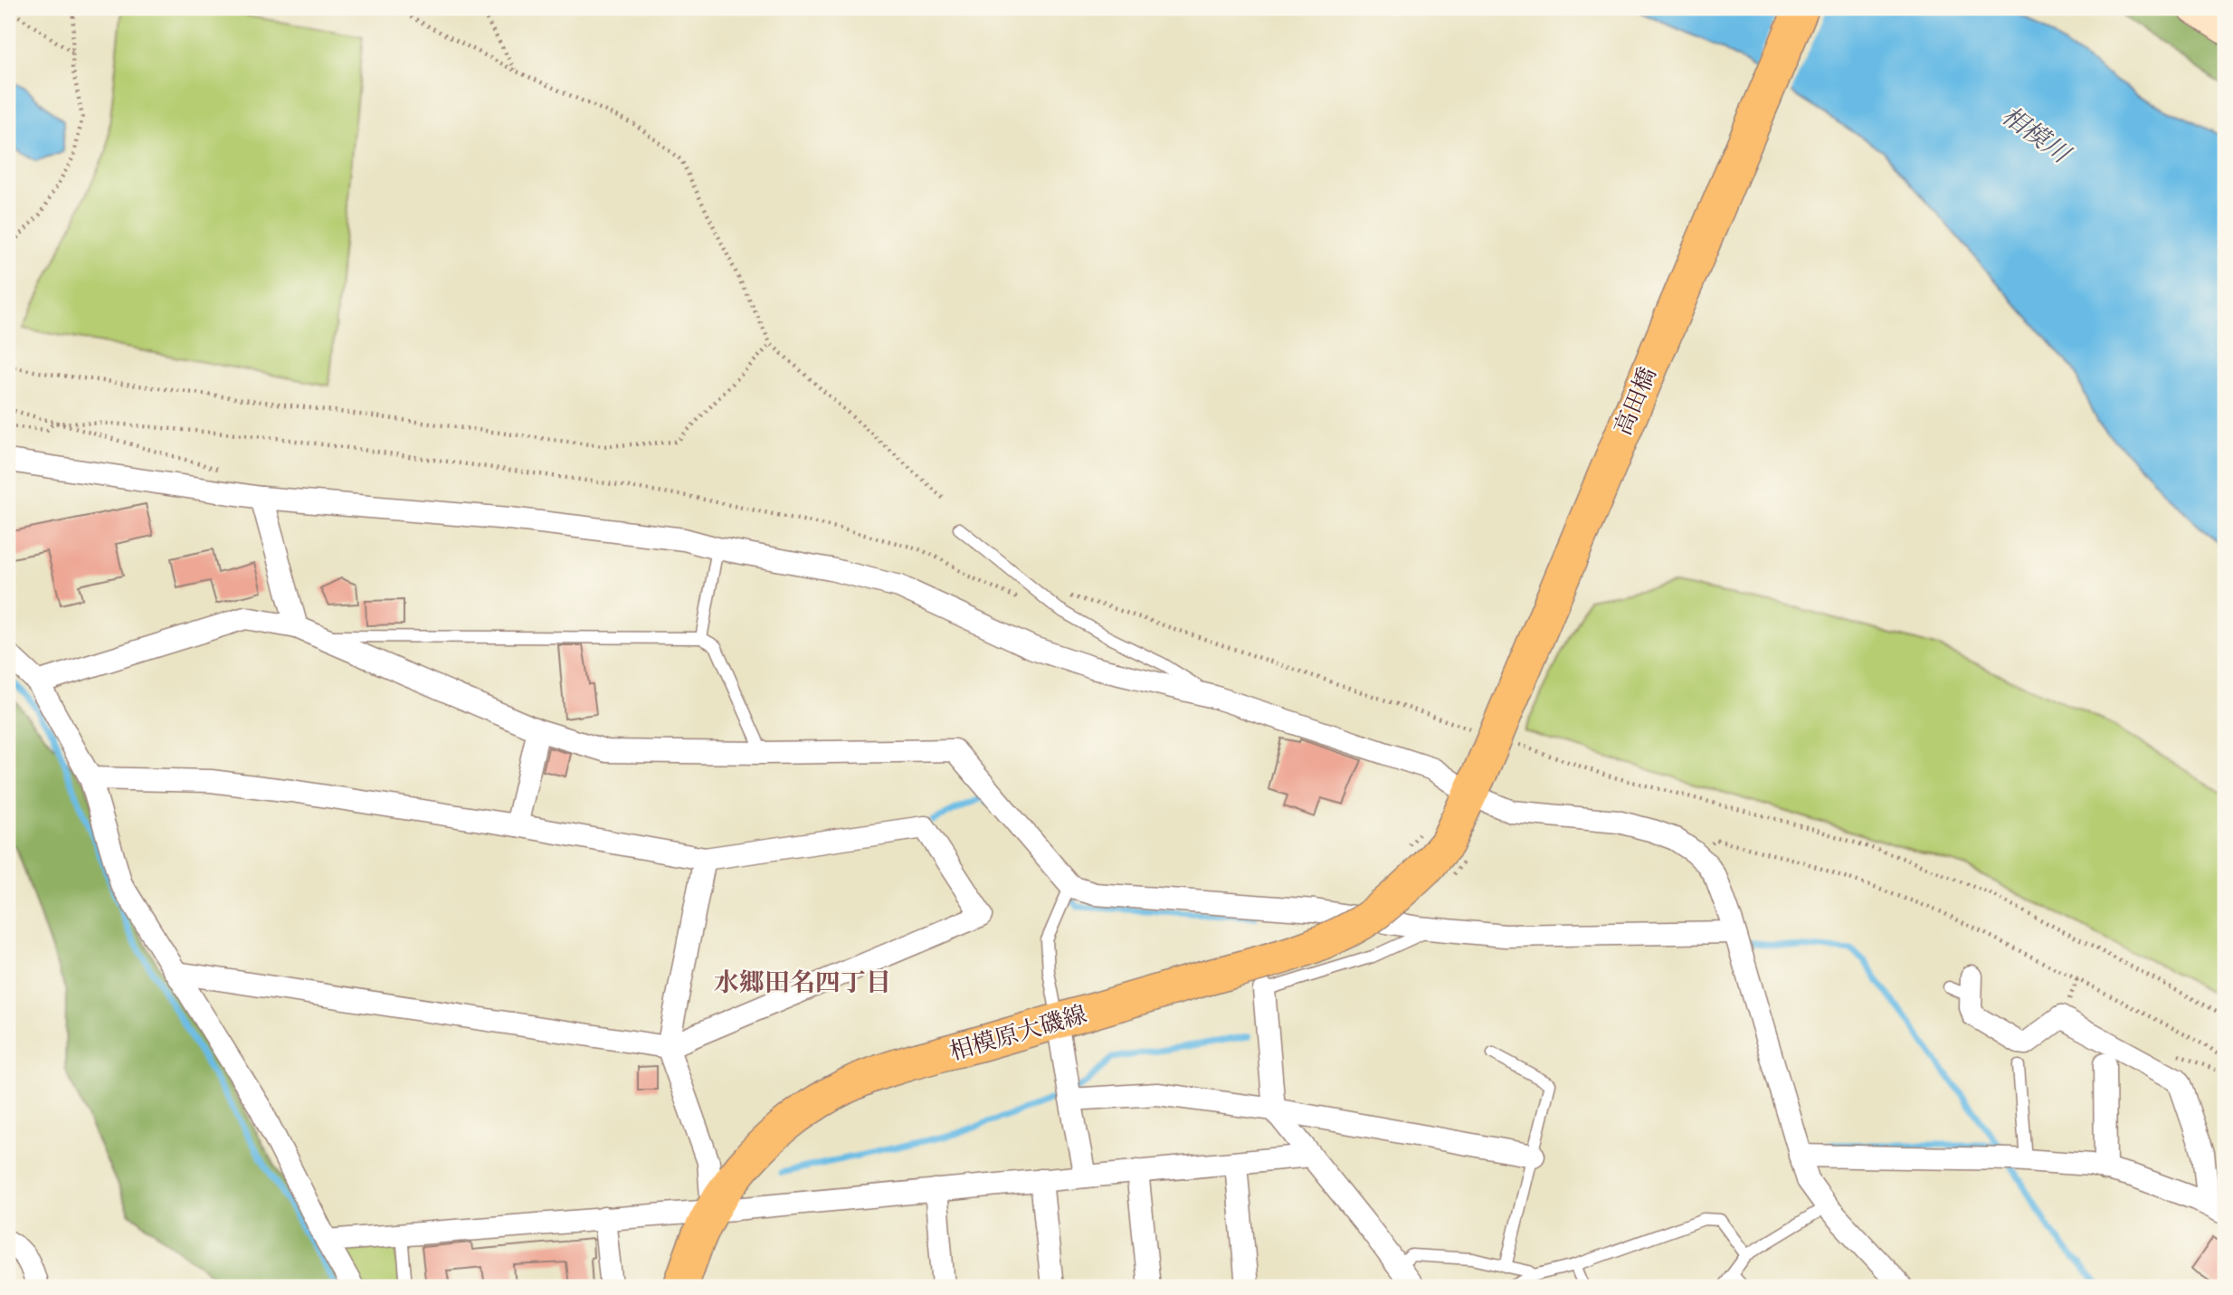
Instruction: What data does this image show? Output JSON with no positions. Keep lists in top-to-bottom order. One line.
{"streets":{"main road":["高田橋","相模原大磯線"]},"crossings":[["高田橋","相模原大磯線"]],"districts":["水郷田名四丁目"],"water":["相模川"]}
